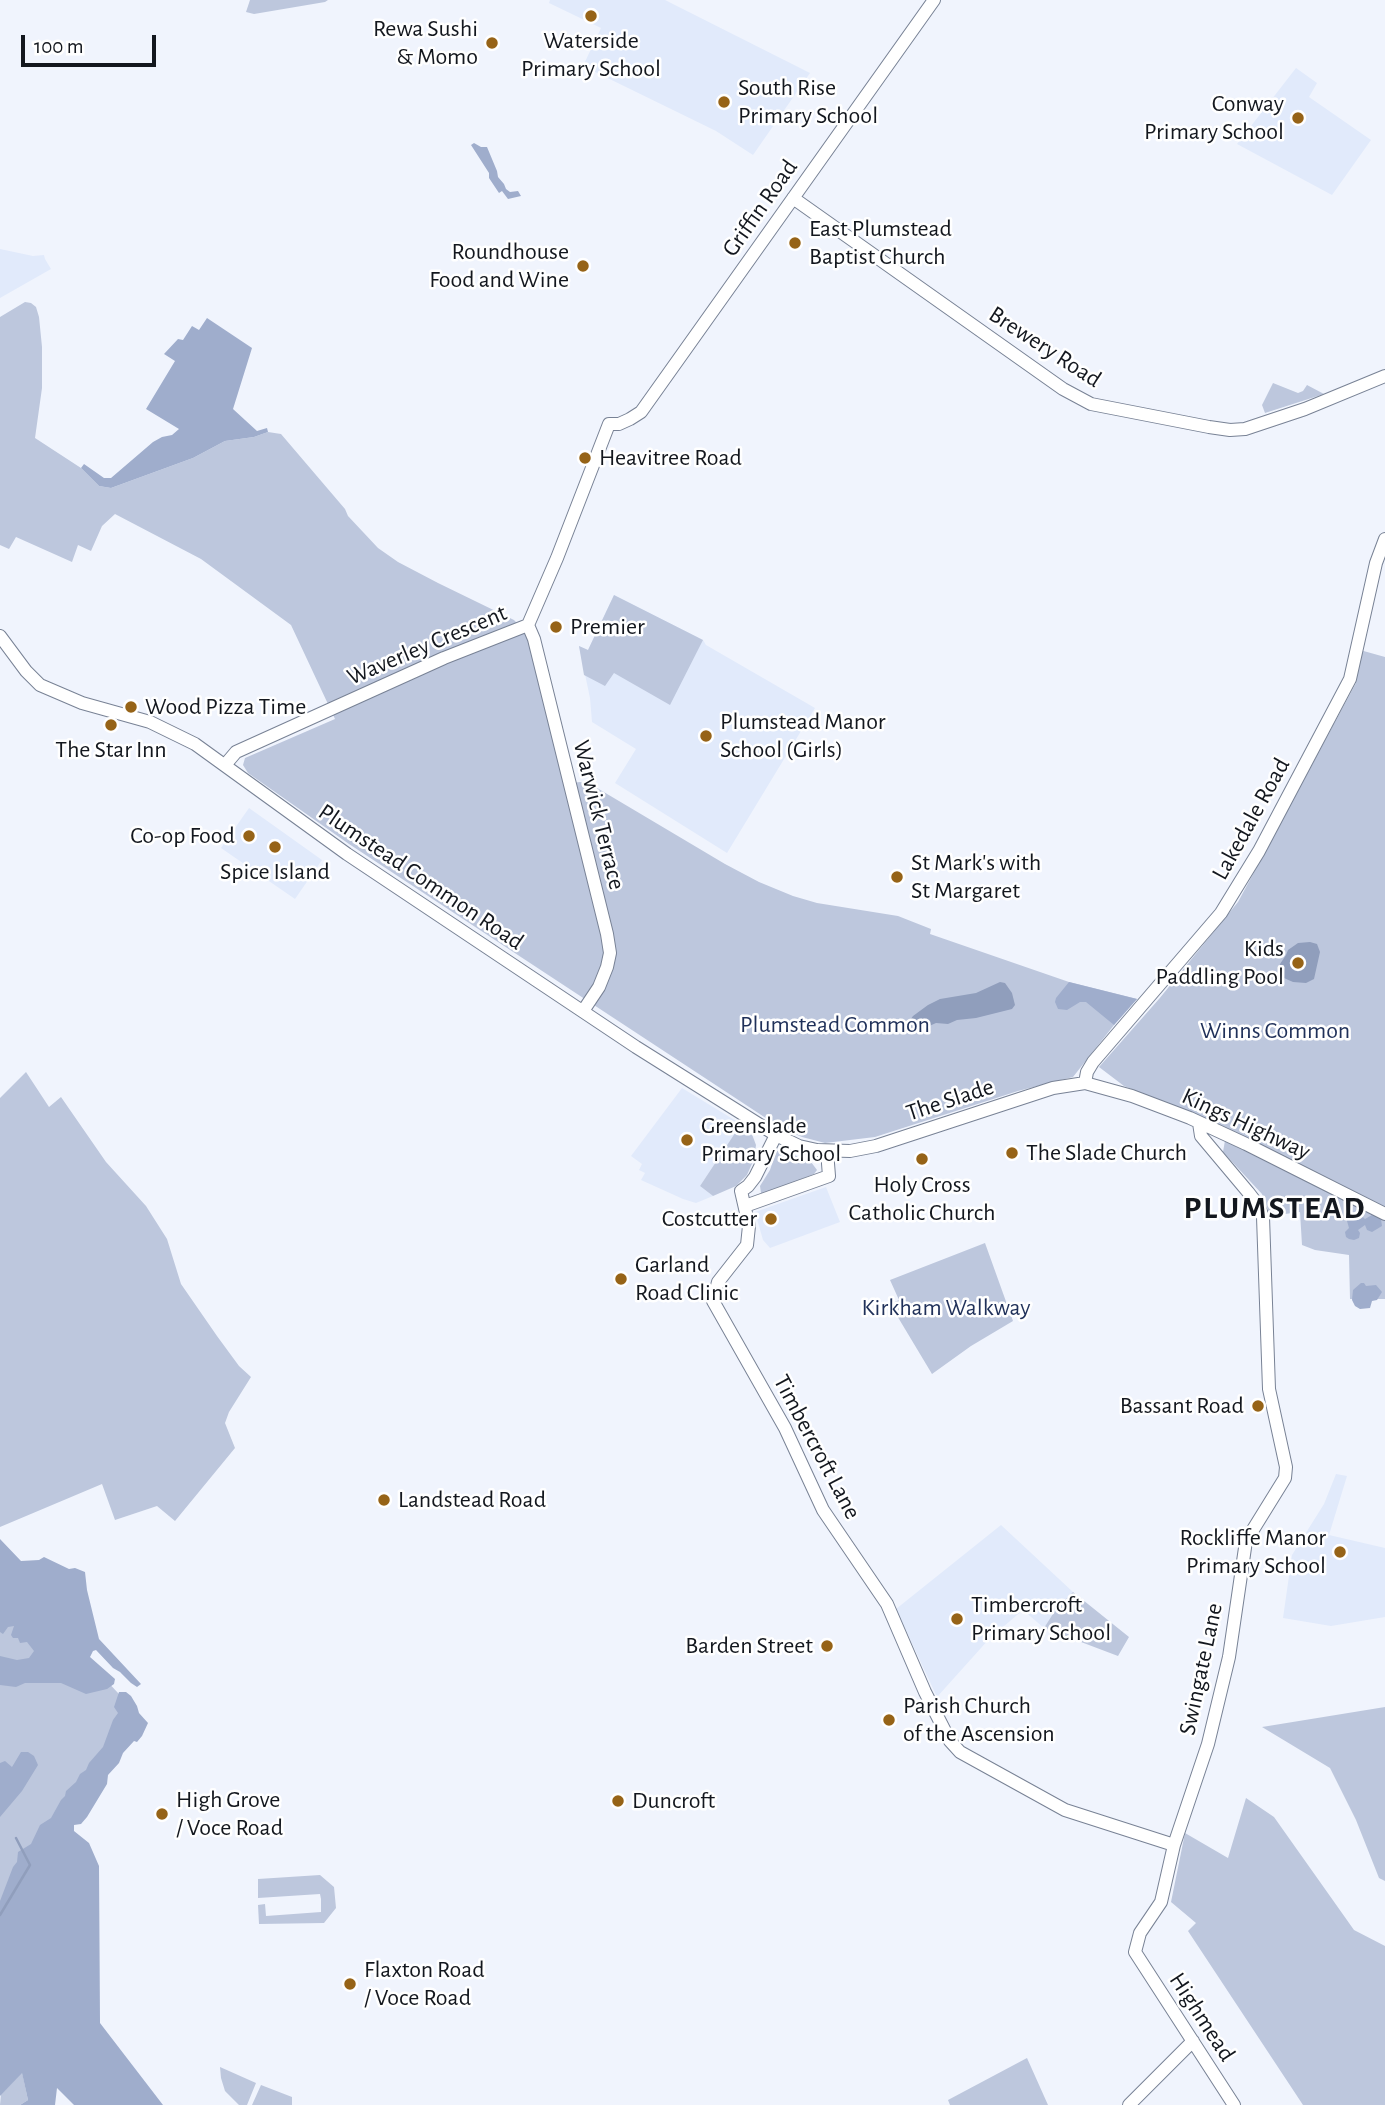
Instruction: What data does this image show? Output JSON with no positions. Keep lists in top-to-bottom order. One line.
{"streets":{"street":["Griffin Road","Brewery Road","Waverley Crescent","Warwick Terrace","Lakedale Road","Plumstead Common Road","The Slade","Kings Highway","Timbercroft Lane","Swingate Lane","Highmead"]},"crossings":[["Griffin Road","Brewery Road"],["Griffin Road","Waverley Crescent"],["Waverley Crescent","Warwick Terrace"],["Waverley Crescent","Plumstead Common Road"],["Warwick Terrace","Plumstead Common Road"],["Lakedale Road","The Slade"],["Lakedale Road","Kings Highway"],["Plumstead Common Road","The Slade"],["Plumstead Common Road","Timbercroft Lane"],["The Slade","Kings Highway"],["Kings Highway","Swingate Lane"],["Timbercroft Lane","Swingate Lane"],["Swingate Lane","Highmead"]],"districts":["PLUMSTEAD"],"parks":["Plumstead Common","Winns Common","Kirkham Walkway"],"places":["Waterside Primary School","Rewa Sushi & Momo","South Rise Primary School","Conway Primary School","East Plumstead Baptist Church","Roundhouse Food and Wine","Heavitree Road","Premier","Wood Pizza Time","The Star Inn","Plumstead Manor School (Girls)","Co-op Food","Spice Island","St Mark's with St Margaret","Kids Paddling Pool","Greenslade Primary School","The Slade Church","Holy Cross Catholic Church","Costcutter","Garland Road Clinic","Bassant Road","Landstead Road","Rockliffe Manor Primary School","Timbercroft Primary School","Barden Street","Parish Church of the Ascension","Duncroft","High Grove / Voce Road","Flaxton Road / Voce Road"],"scale_bar":"100 m"}
